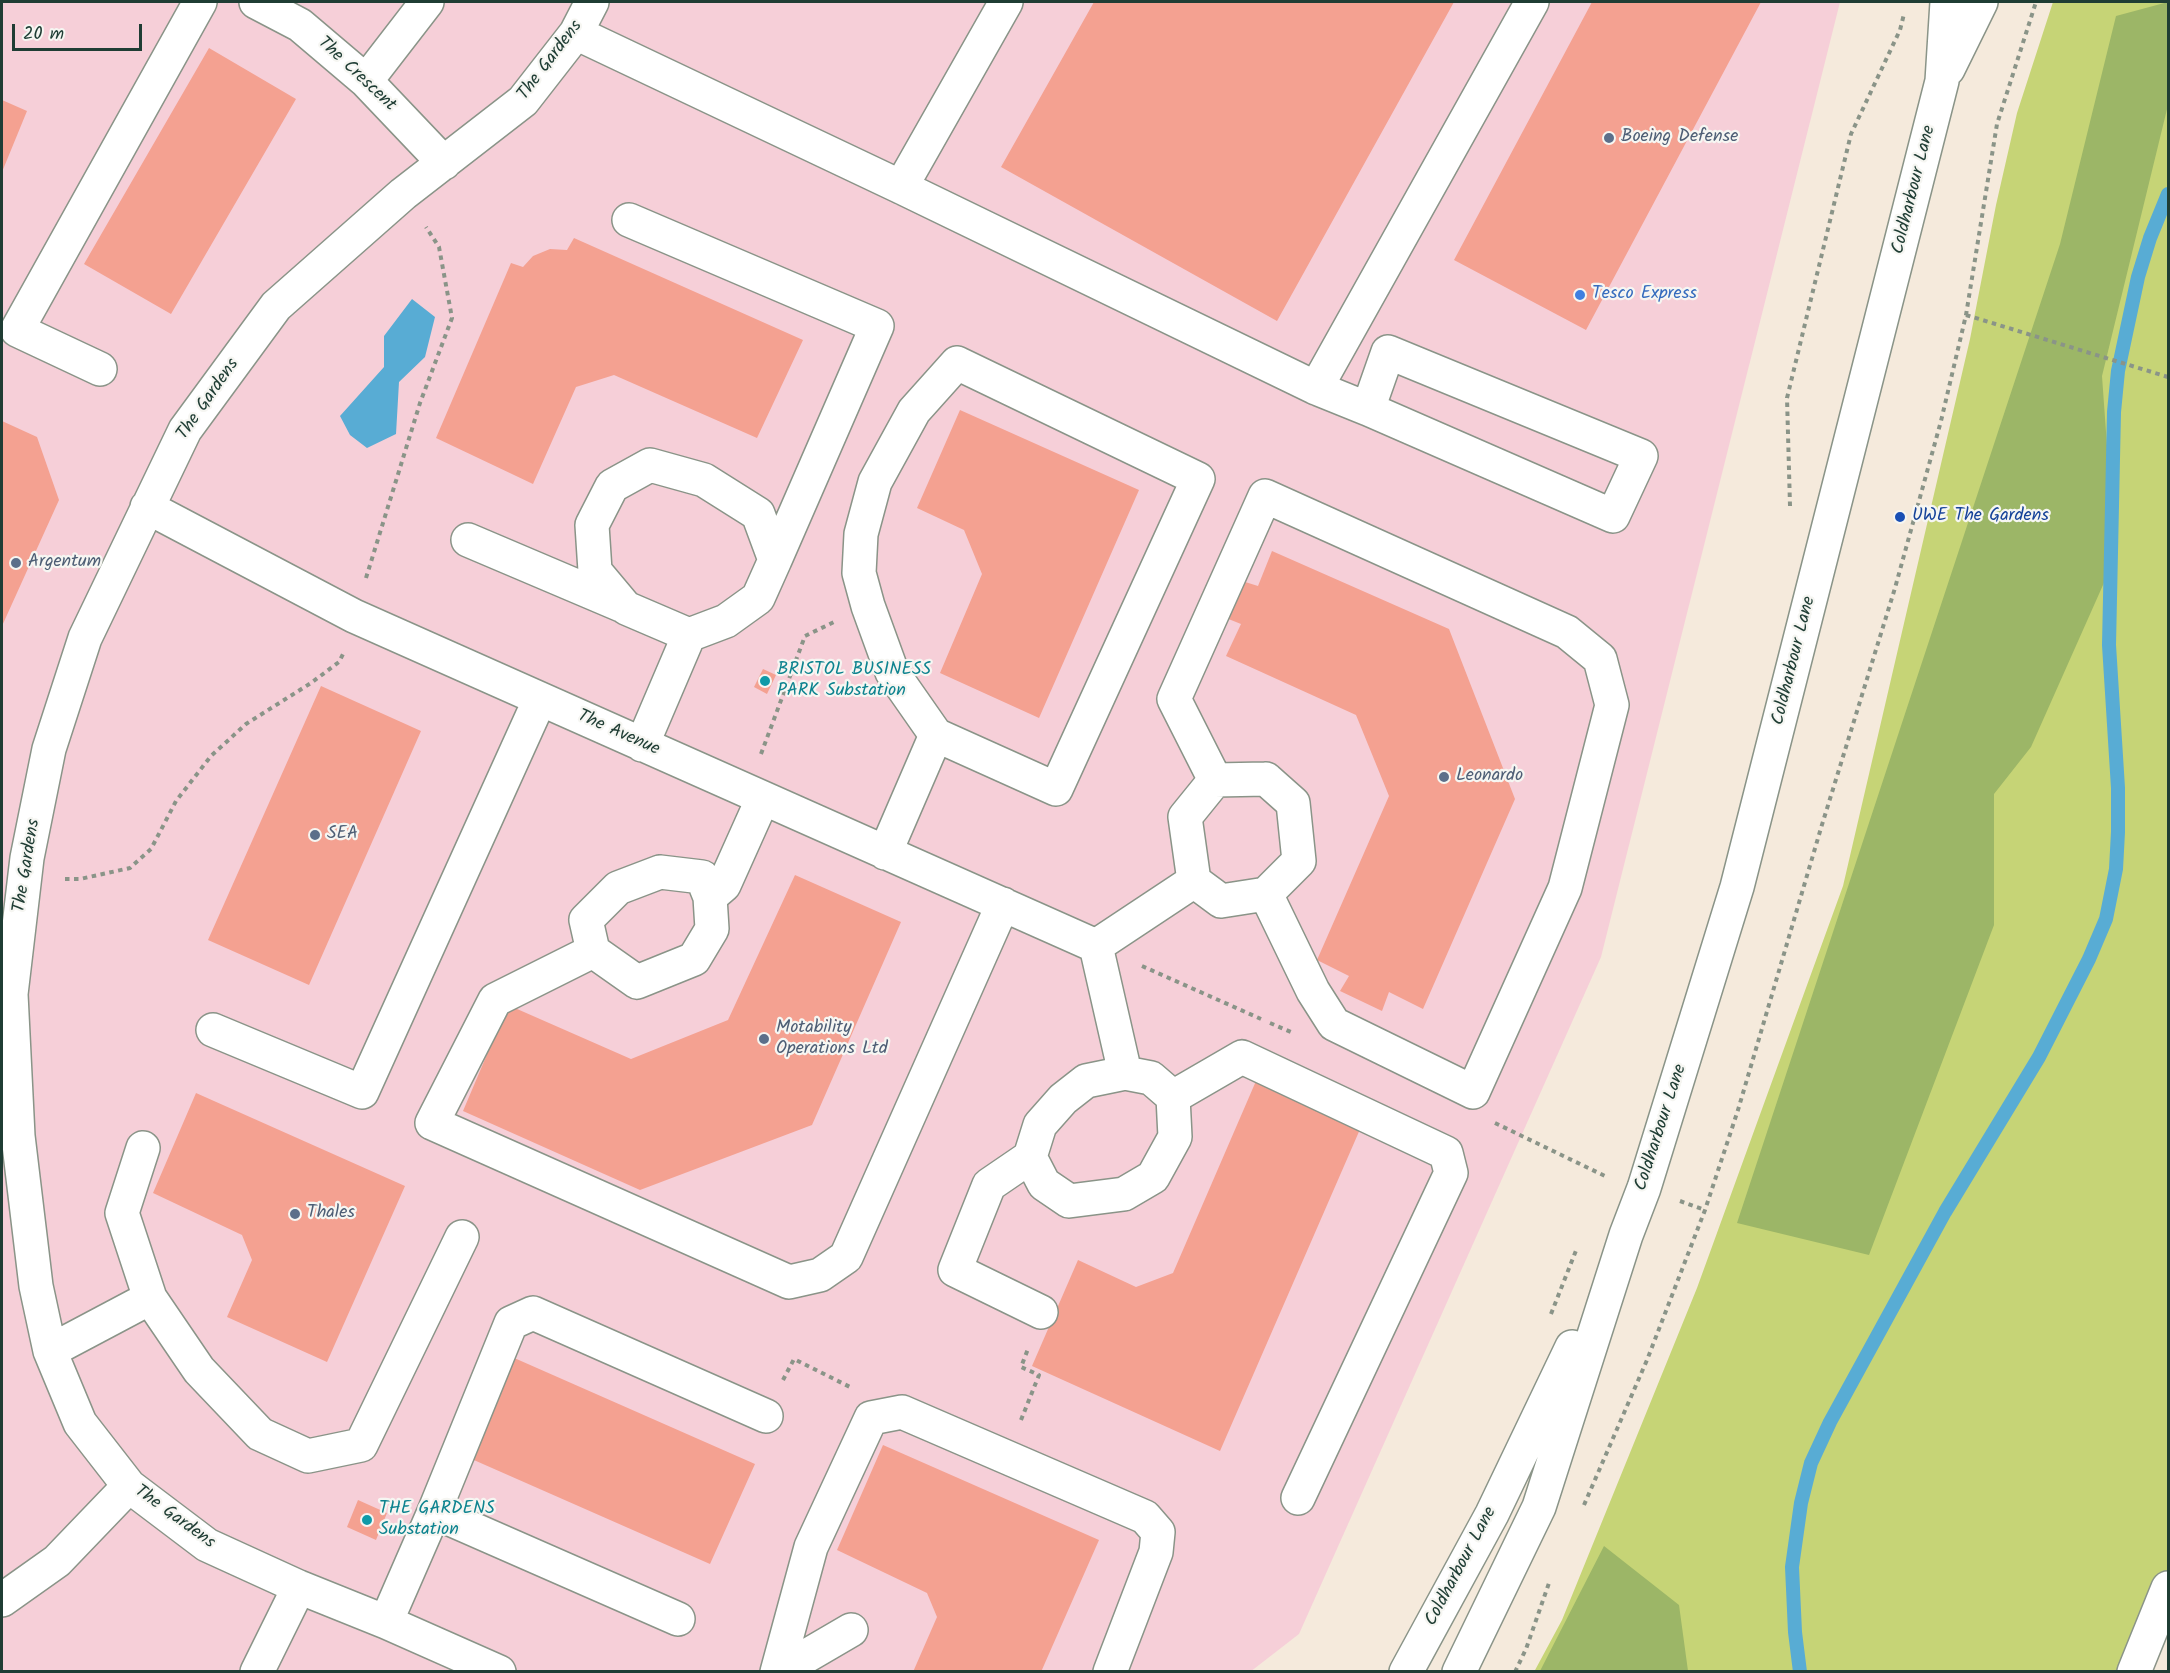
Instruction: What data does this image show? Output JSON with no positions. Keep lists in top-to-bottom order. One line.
{"streets":{"street":["The Gardens","The Crescent","Coldharbour Lane","The Avenue"]},"crossings":[["The Gardens","The Crescent"],["The Gardens","The Avenue"]],"places":["Boeing Defense","Tesco Express","UWE The Gardens","Argentum","BRISTOL BUSINESS PARK Substation","Leonardo","SEA","Motability Operations Ltd","Thales","THE GARDENS Substation"],"scale_bar":"20 m"}
